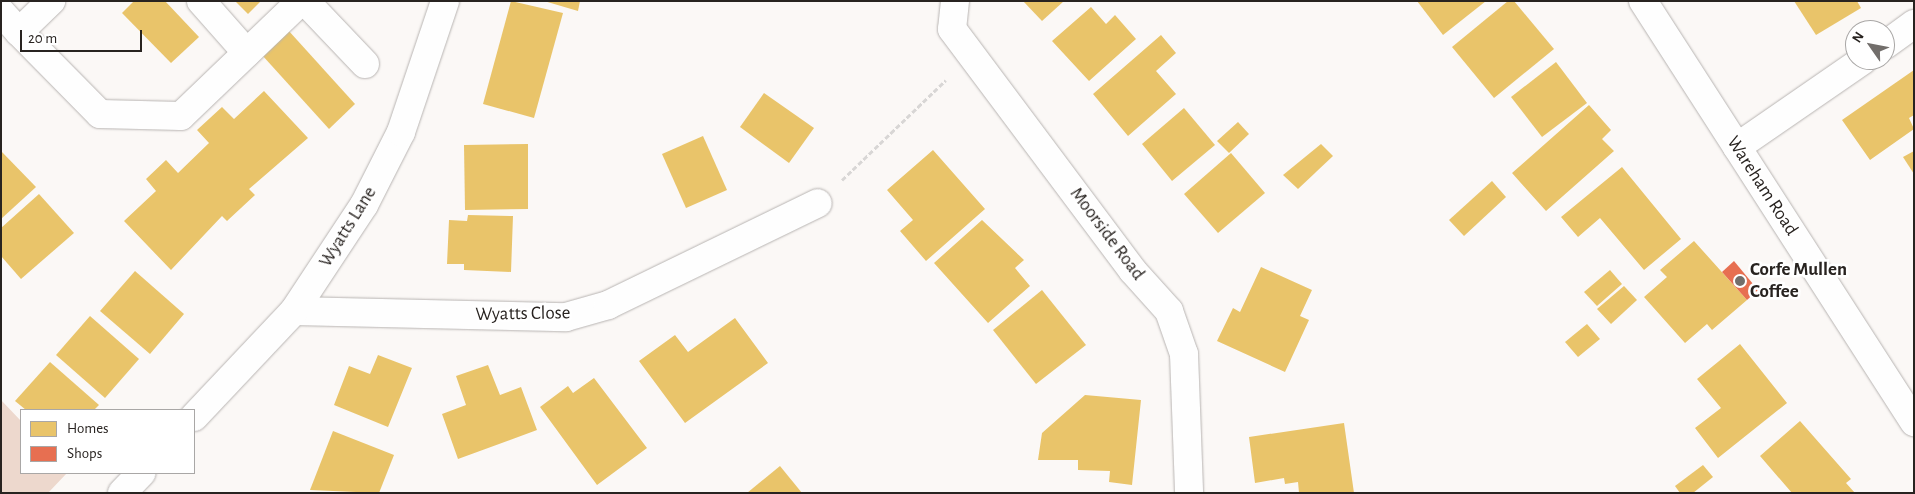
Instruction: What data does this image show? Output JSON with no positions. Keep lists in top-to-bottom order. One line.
{"streets":{"street":["Wareham Road","Wyatts Lane","Moorside Road","Wyatts Close"]},"crossings":[["Wyatts Lane","Wyatts Close"]],"places":["Corfe Mullen Coffee"],"legend":["Homes","Shops"],"scale_bar":"20 m","north":"top left"}
